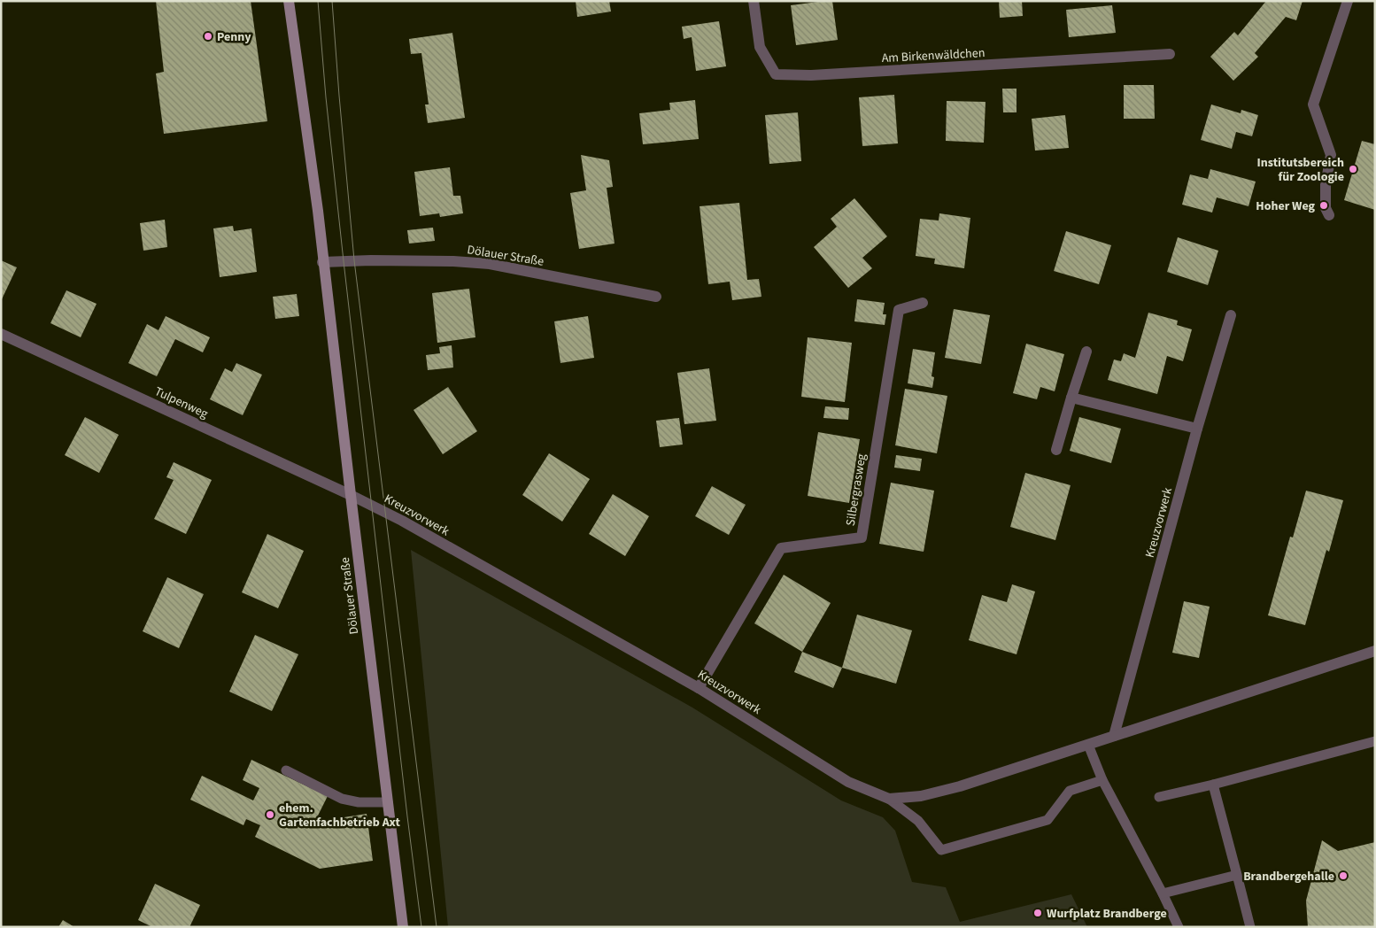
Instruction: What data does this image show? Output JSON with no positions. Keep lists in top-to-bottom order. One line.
{"streets":{"main road":["Dölauer Straße"],"street":["Am Birkenwäldchen","Tulpenweg","Silbergrasweg","Kreuzvorwerk"]},"crossings":[["Dölauer Straße","Tulpenweg"],["Dölauer Straße","Kreuzvorwerk"],["Tulpenweg","Kreuzvorwerk"],["Silbergrasweg","Kreuzvorwerk"]],"places":["Penny","Institutsbereich für Zoologie","Hoher Weg","ehem. Gartenfachbetrieb Axt","Brandbergehalle","Wurfplatz Brandberge"]}
